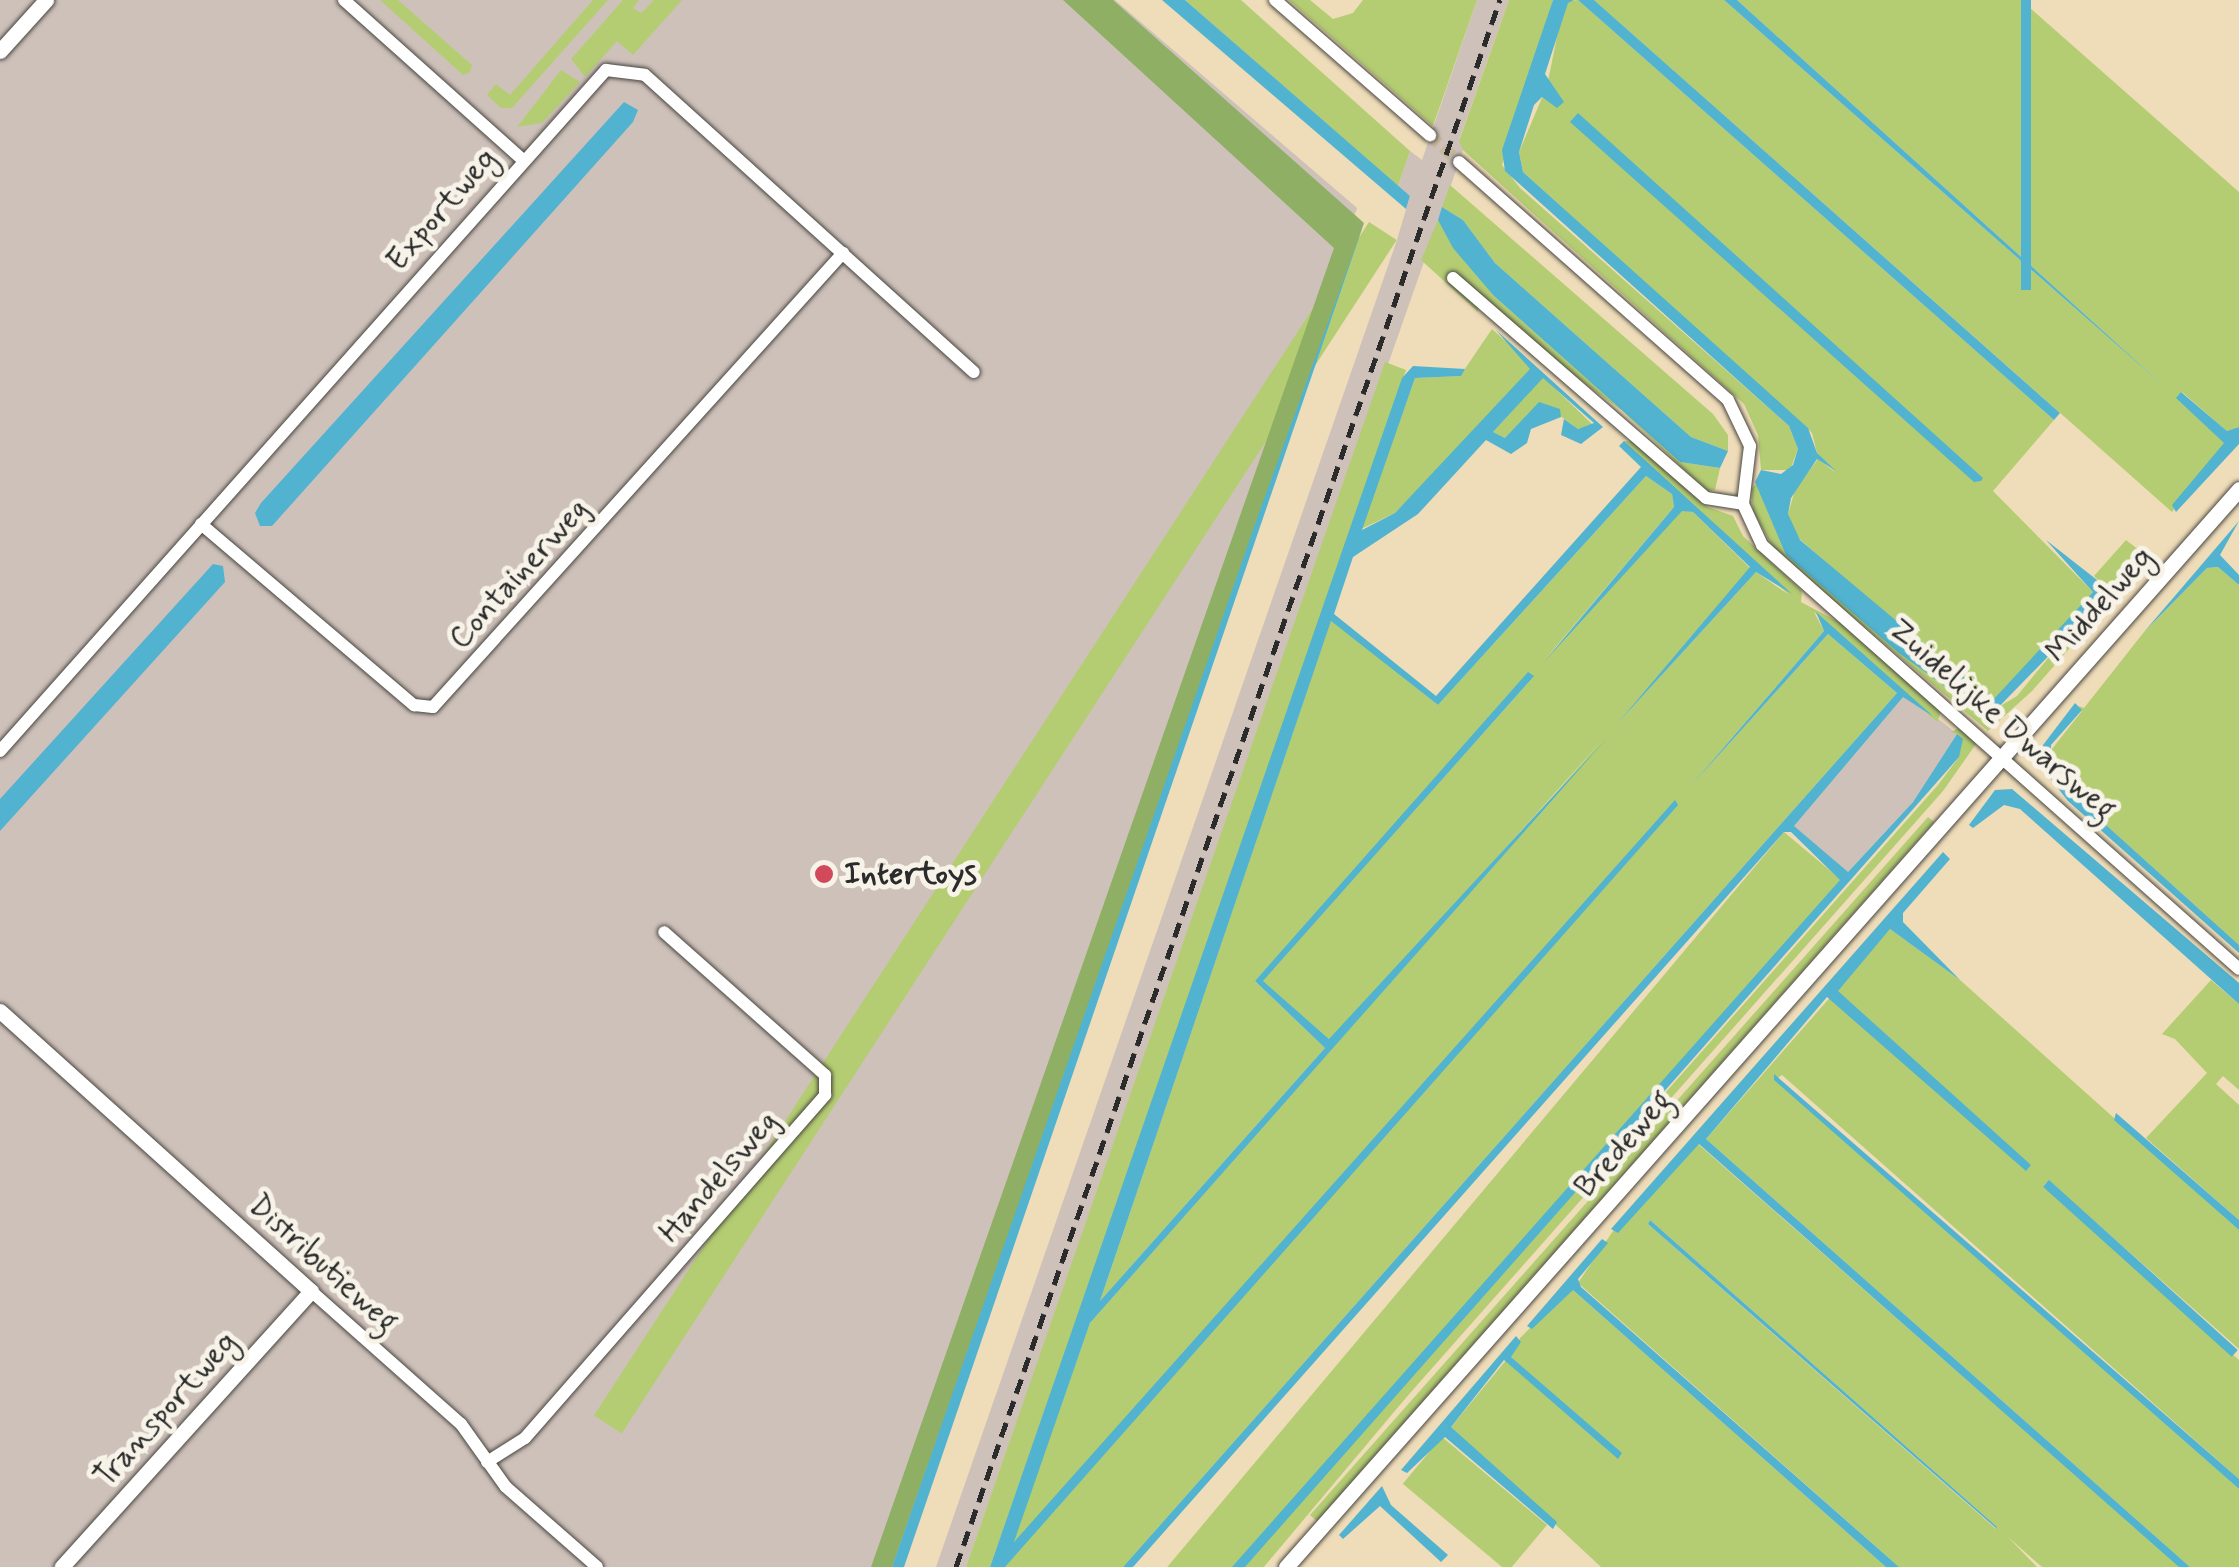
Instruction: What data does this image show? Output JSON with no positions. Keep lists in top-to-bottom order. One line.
{"streets":{"street":["Exportweg","Containerweg","Middelweg","Zuidelijke Dwarsweg","Bredeweg","Handelsweg","Distributieweg","Transportweg"]},"crossings":[["Exportweg","Containerweg"],["Middelweg","Zuidelijke Dwarsweg"],["Middelweg","Bredeweg"],["Zuidelijke Dwarsweg","Bredeweg"],["Handelsweg","Distributieweg"],["Distributieweg","Transportweg"]],"places":["Intertoys"]}
